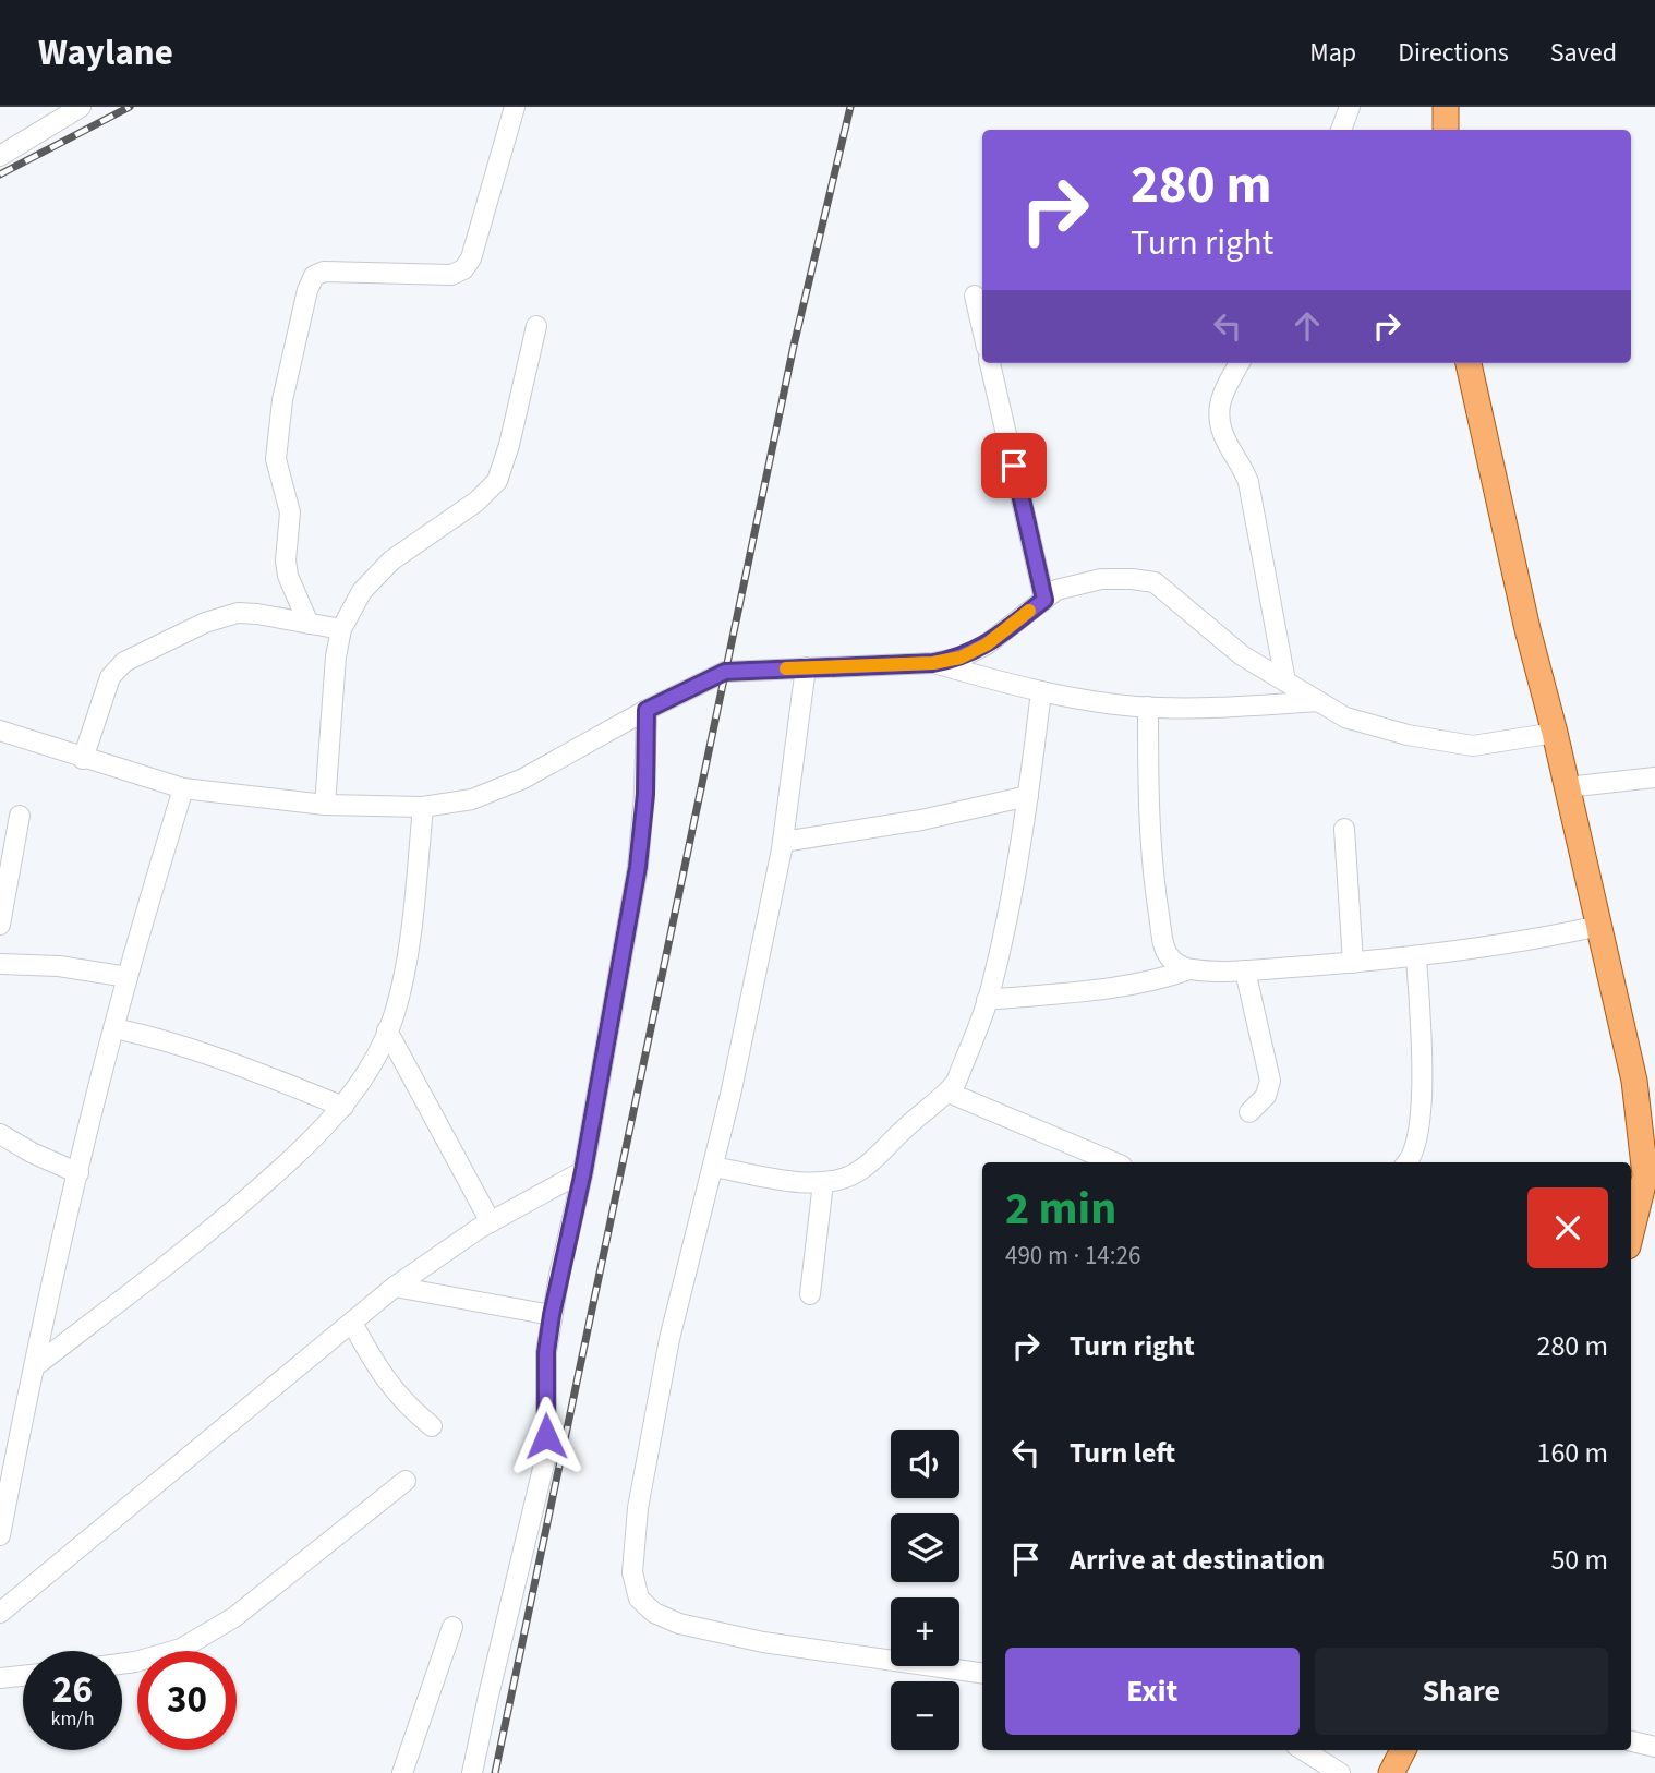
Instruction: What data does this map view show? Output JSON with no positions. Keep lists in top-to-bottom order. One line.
{"page":{"header":"Waylane","nav":["Map","Directions","Saved"],"turn":["280 m","Turn right"],"heading":["2 min","490 m · 14:26"],"list":[{"name":"Turn right","value":"280 m"},{"name":"Turn left","value":"160 m"},{"name":"Arrive at destination","value":"50 m"}],"map_buttons":["+","−"],"buttons":["Exit","Share"],"speed":"26 km/h","limit":"30"}}
